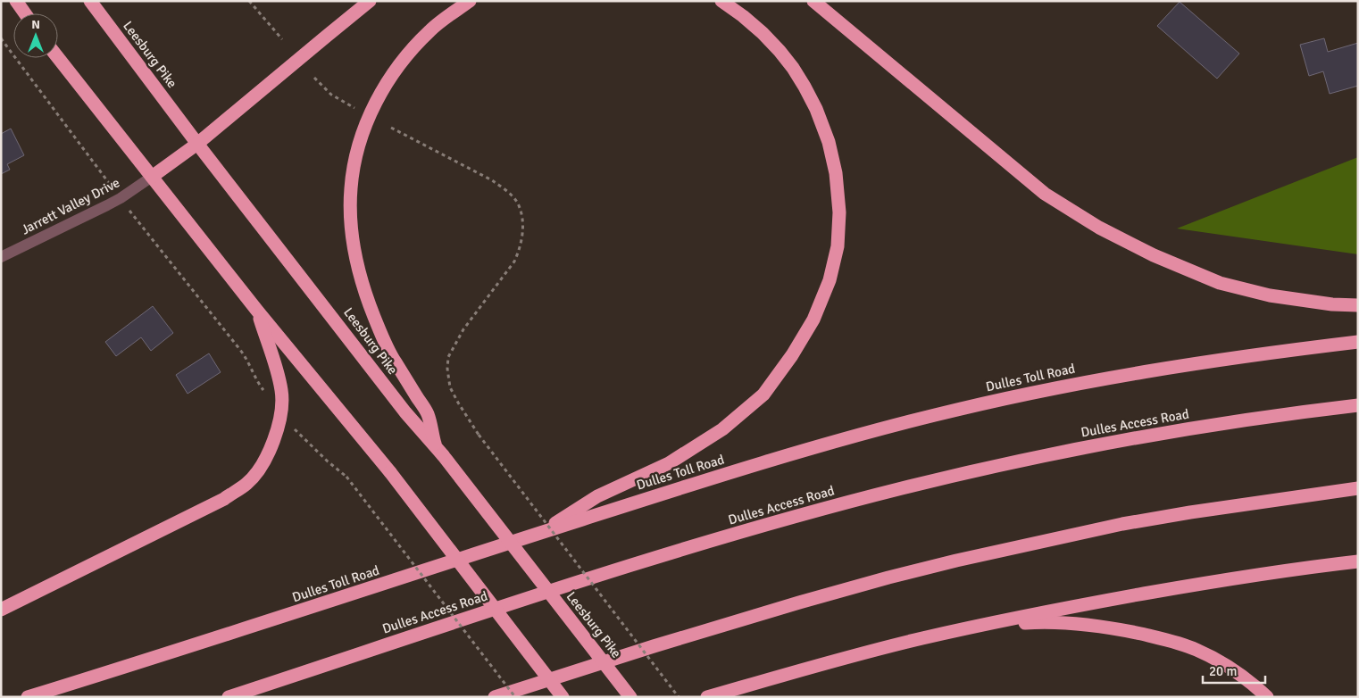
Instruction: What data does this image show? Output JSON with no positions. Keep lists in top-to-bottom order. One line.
{"streets":{"highway":["Leesburg Pike","Dulles Toll Road","Dulles Access Road"],"street":["Jarrett Valley Drive"]},"scale_bar":"20 m","north":"top"}
